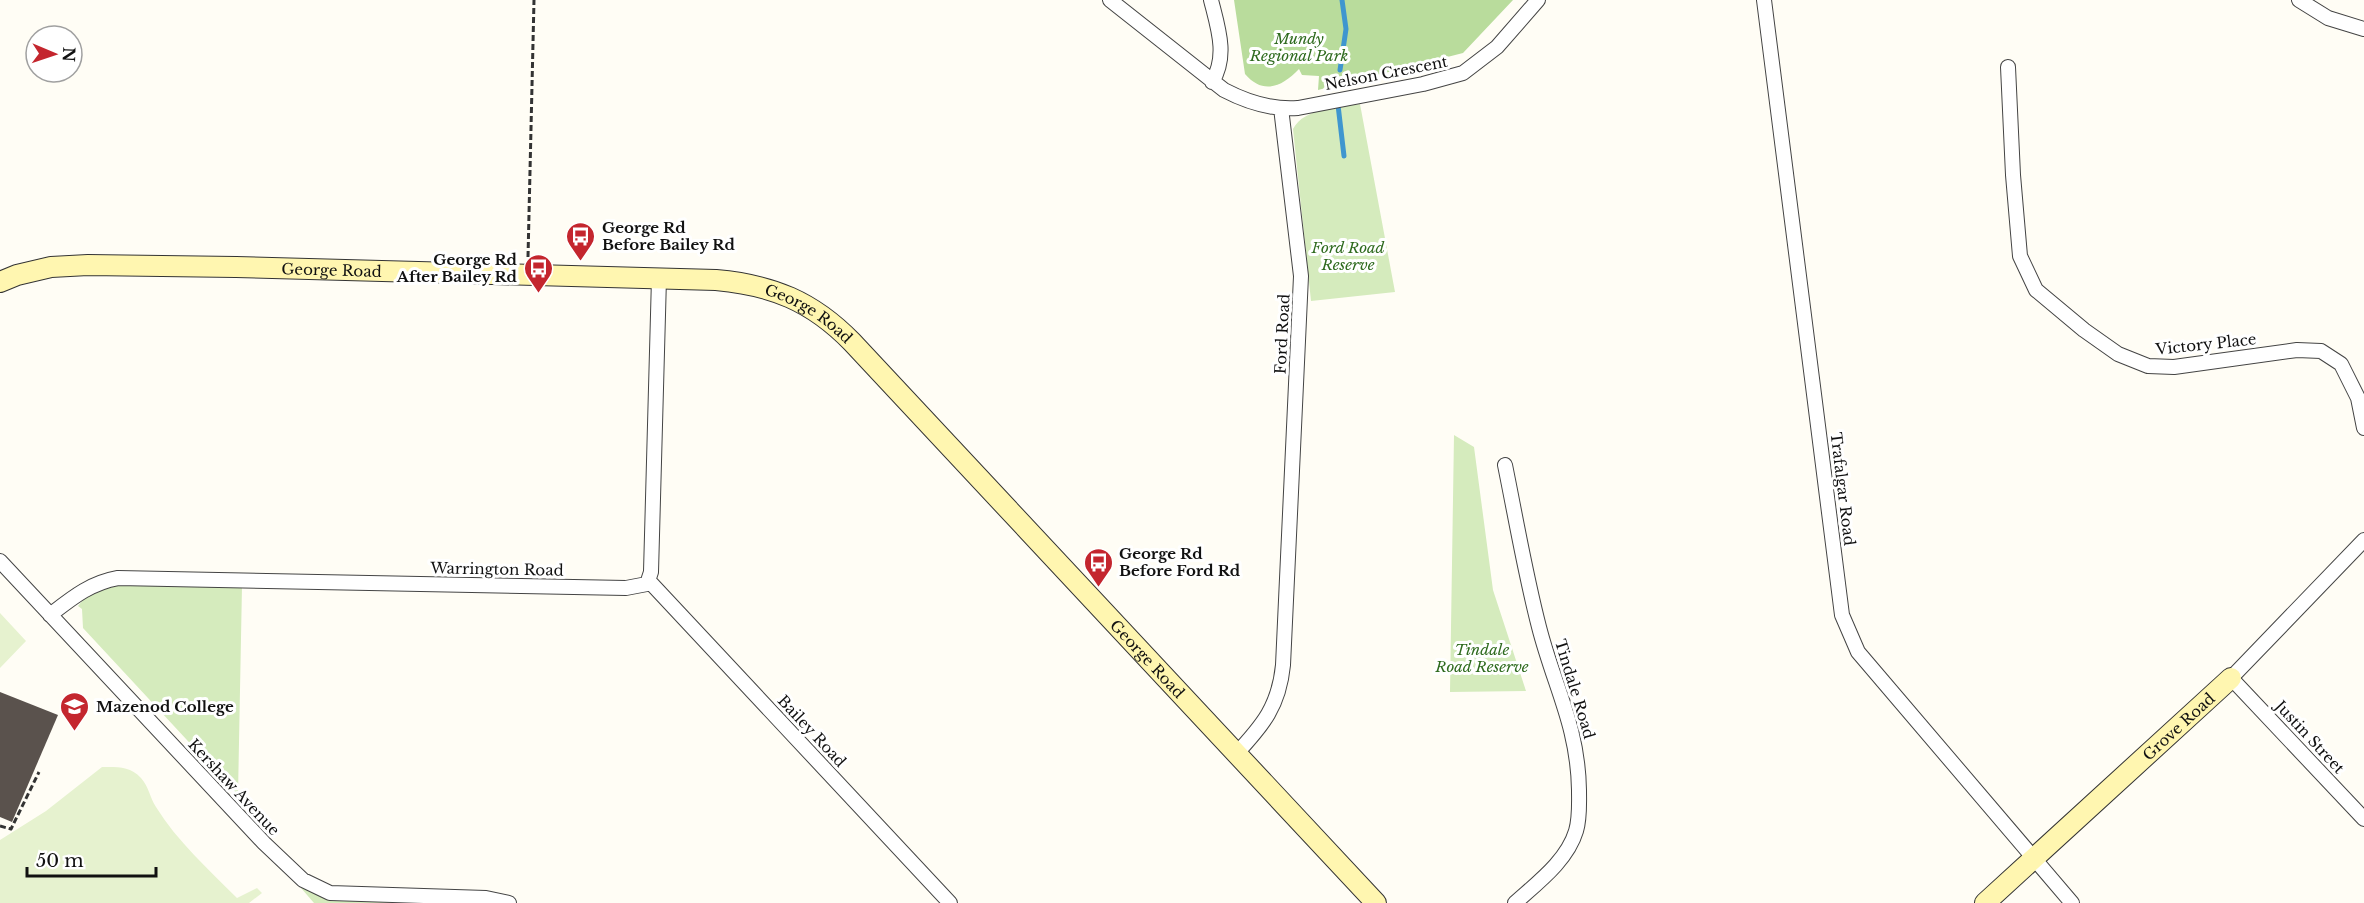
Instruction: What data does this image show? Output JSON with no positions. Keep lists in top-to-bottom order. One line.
{"streets":{"street":["Nelson Crescent","George Road","Ford Road","Victory Place","Trafalgar Road","Warrington Road","Tindale Road","Grove Road","Bailey Road","Justin Street","Kershaw Avenue"]},"crossings":[["Nelson Crescent","Ford Road"],["George Road","Ford Road"],["Trafalgar Road","Grove Road"],["Warrington Road","Bailey Road"],["Warrington Road","Kershaw Avenue"],["Grove Road","Justin Street"]],"parks":["Mundy Regional Park","Ford Road Reserve","Tindale Road Reserve"],"places":{"bus stop":["George Rd Before Bailey Rd","George Rd After Bailey Rd","George Rd Before Ford Rd"],"school or university":["Mazenod College"]},"scale_bar":"50 m","north":"right"}
